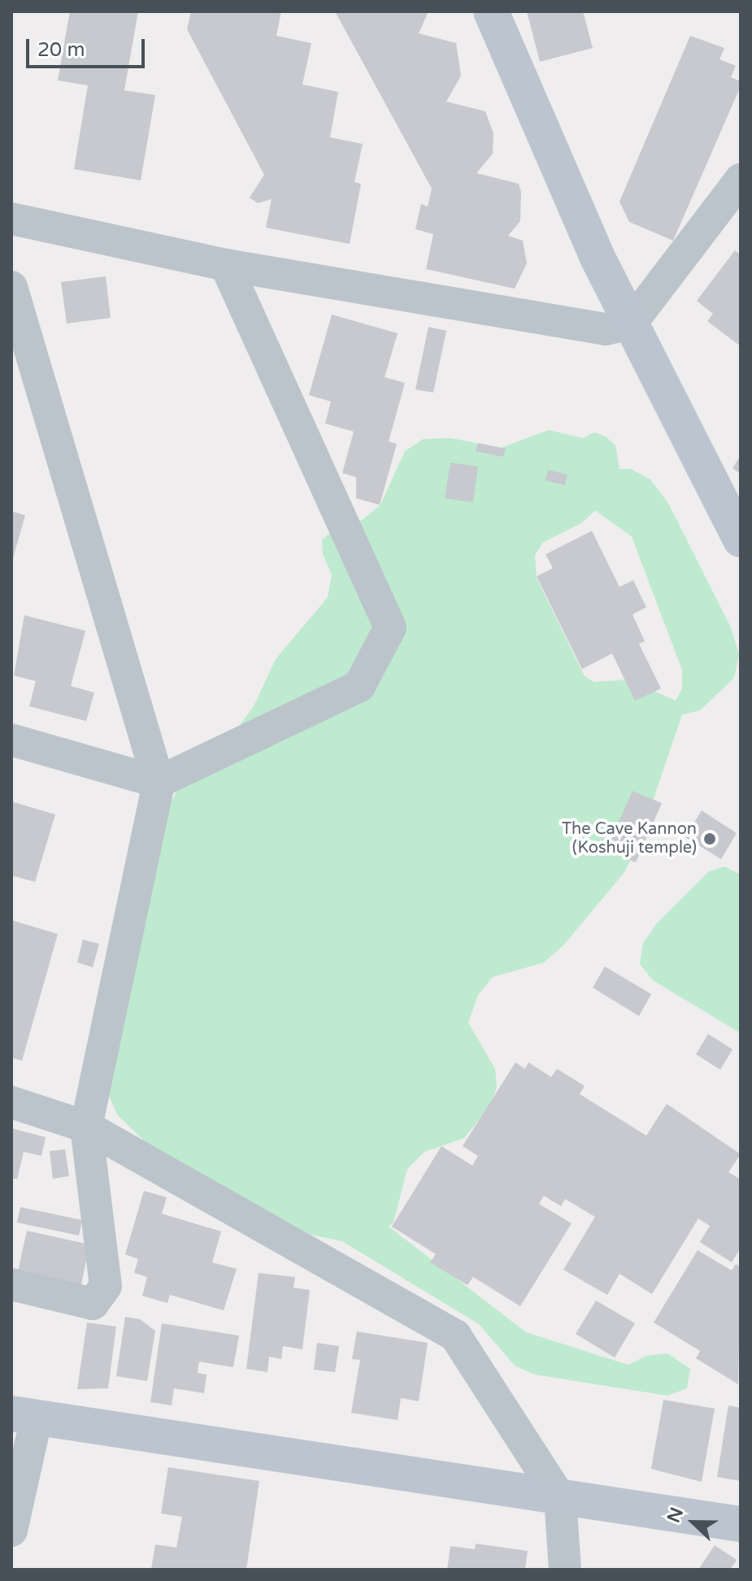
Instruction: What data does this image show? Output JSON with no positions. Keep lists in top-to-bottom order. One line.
{"places":["The Cave Kannon (Koshuji temple)"],"scale_bar":"20 m","north":"left"}
